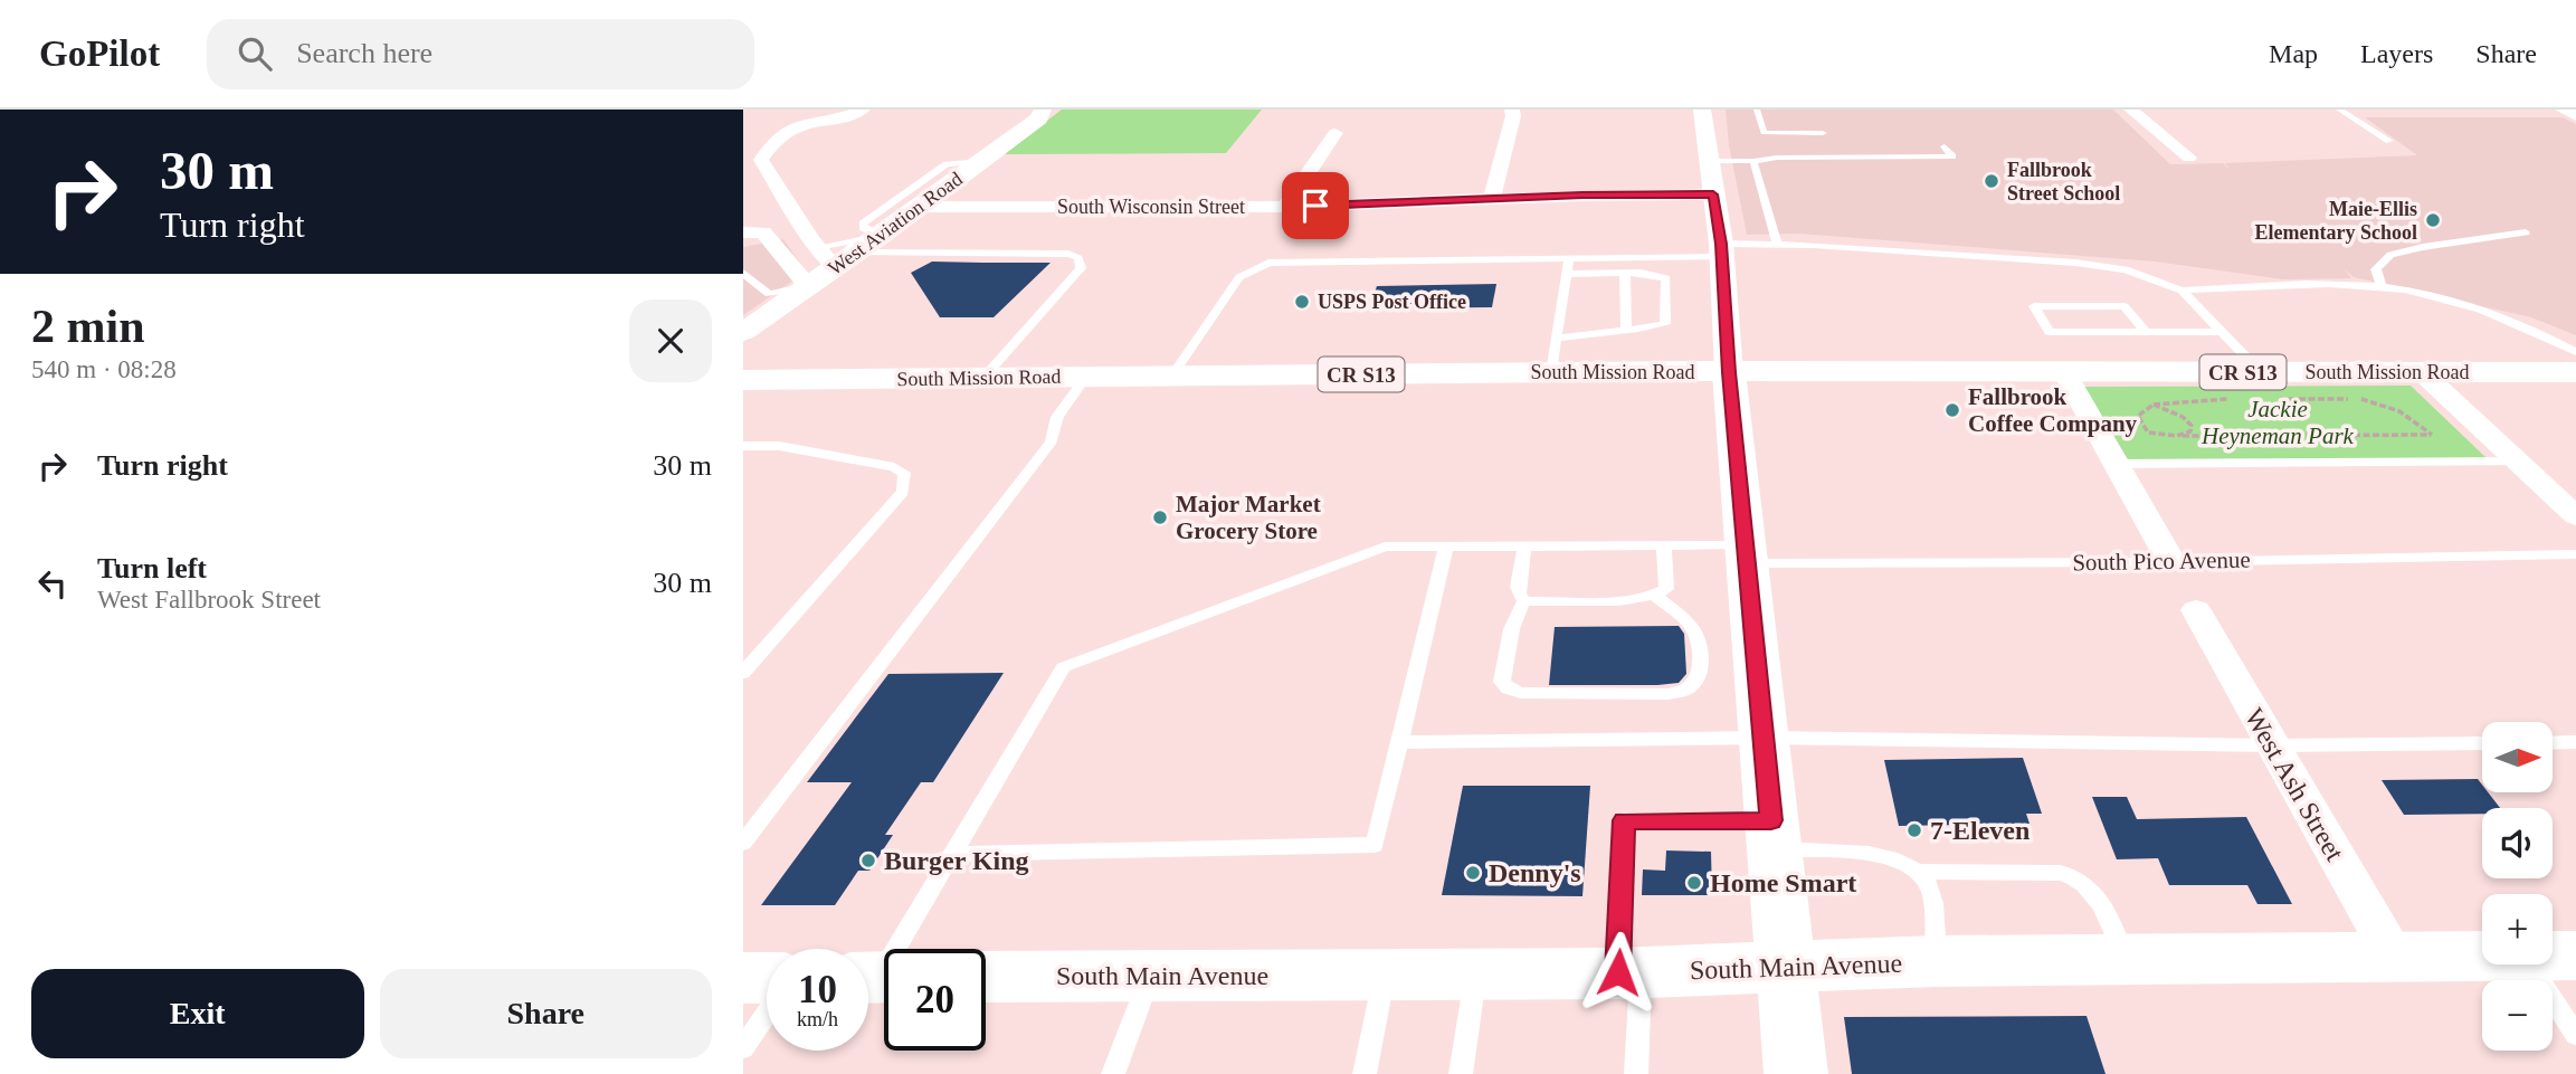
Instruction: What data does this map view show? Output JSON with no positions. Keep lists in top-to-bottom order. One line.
{"streets":{"main road":["South Mission Road","CR S13","South Main Avenue"],"street":["South Wisconsin Street","West Aviation Road","West Ash Street"],"lane":["South Pico Avenue"]},"crossings":[["South Wisconsin Street","West Aviation Road"],["West Ash Street","South Main Avenue"]],"parks":["Jackie Heyneman Park"],"places":["Fallbrook Street School","Maie-Ellis Elementary School","USPS Post Office","Fallbrook Coffee Company","Major Market Grocery Store","7-Eleven","Burger King","Denny's","Home Smart"],"north":"right","page":{"header":"GoPilot","search":"Search here","nav":["Map","Layers","Share"],"turn":["30 m","Turn right"],"heading":["2 min","540 m · 08:28"],"list":[{"name":"Turn right","value":"30 m"},{"name":"Turn left","note":"West Fallbrook Street","value":"30 m"}],"map_buttons":["+","−"],"speed":"10 km/h","limit":"20","buttons":["Exit","Share"]}}
